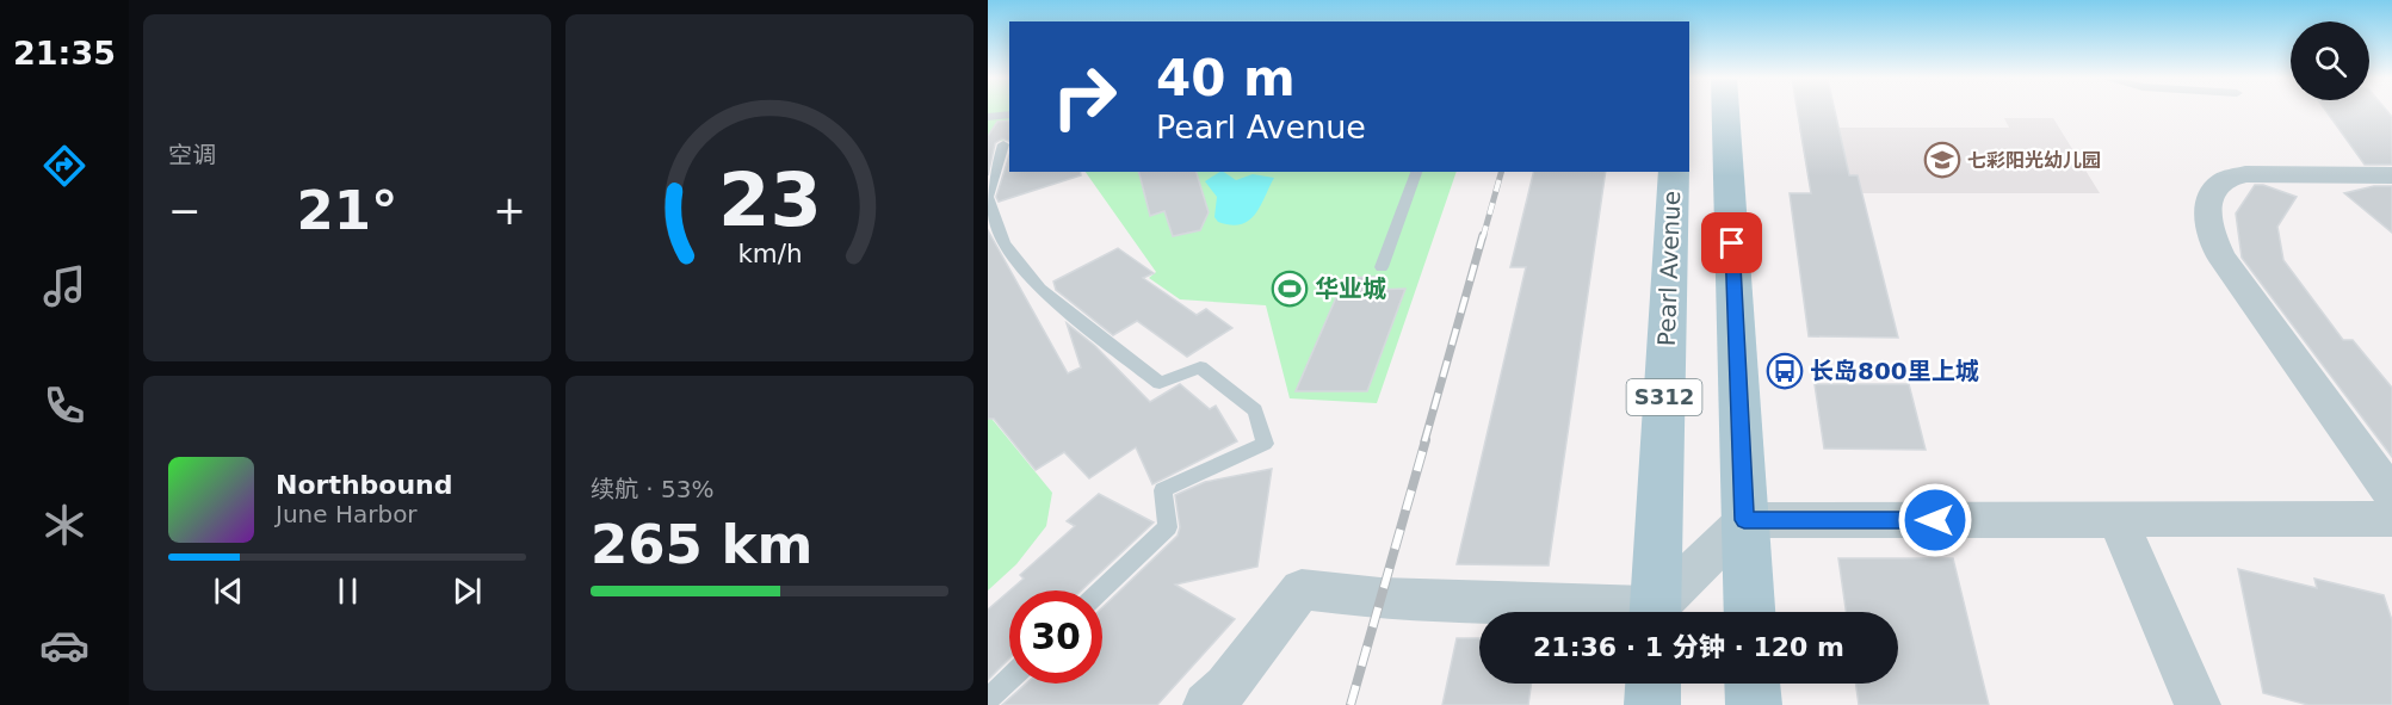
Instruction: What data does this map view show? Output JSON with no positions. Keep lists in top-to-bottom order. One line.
{"streets":{"main road":["Pearl Avenue","S312"]},"places":{"school or university":["七彩阳光幼儿园"],"sports":["华业城"],"bus stop":["长岛800里上城"]},"page":{"tabs":"21:35","tile":["空调",["续航 · 53%","265 km"]],"turn":["40 m","Pearl Avenue"],"heat":["−","21°","+"],"song":["Northbound","June Harbor"],"limit":"30","trip":"21:36 · 1 分钟 · 120 m","gauge":["23","km/h"]}}
